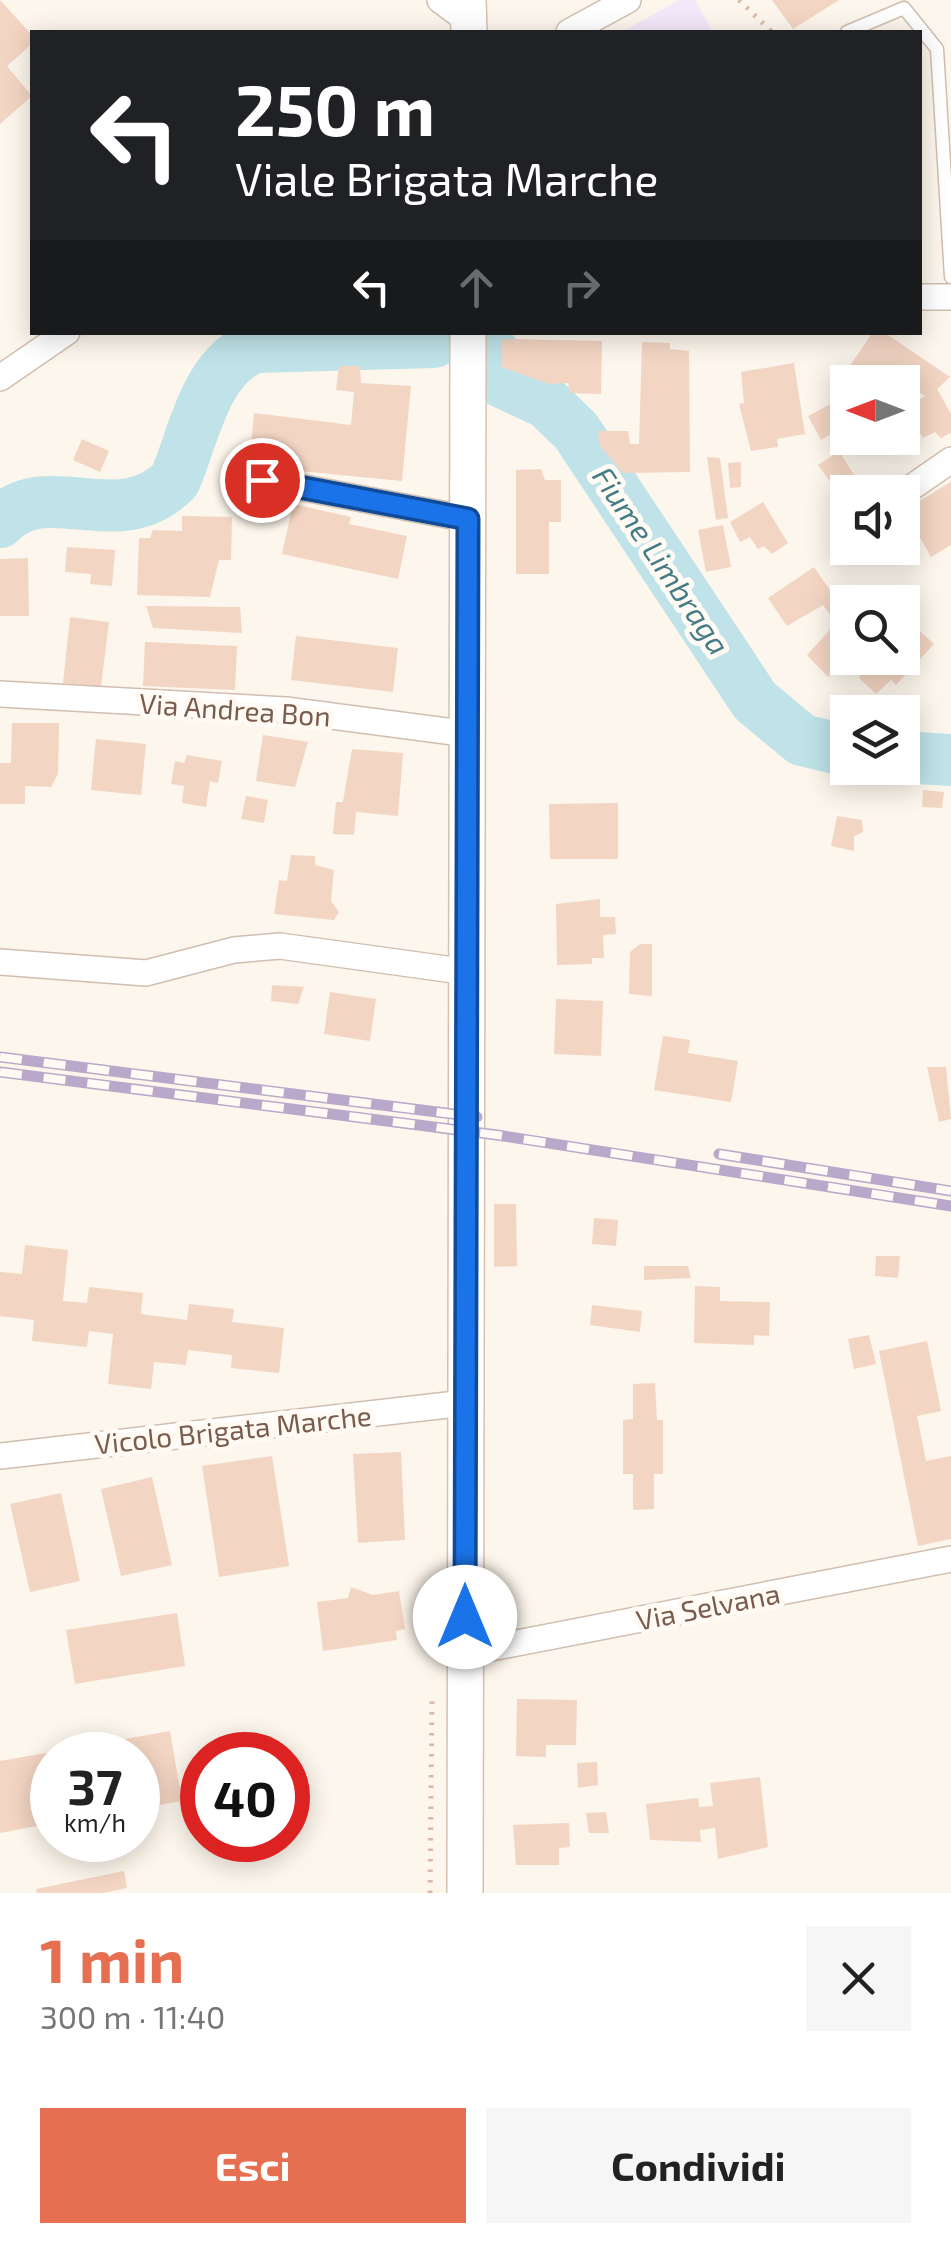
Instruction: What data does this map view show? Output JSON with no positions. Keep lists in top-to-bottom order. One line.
{"streets":{"street":["Via Andrea Bon","Vicolo Brigata Marche","Via Selvana"]},"water":["Fiume Limbraga"],"north":"left","page":{"turn":["250 m","Viale Brigata Marche"],"speed":"37 km/h","limit":"40","heading":["1 min","300 m · 11:40"],"buttons":["Esci","Condividi"]}}
